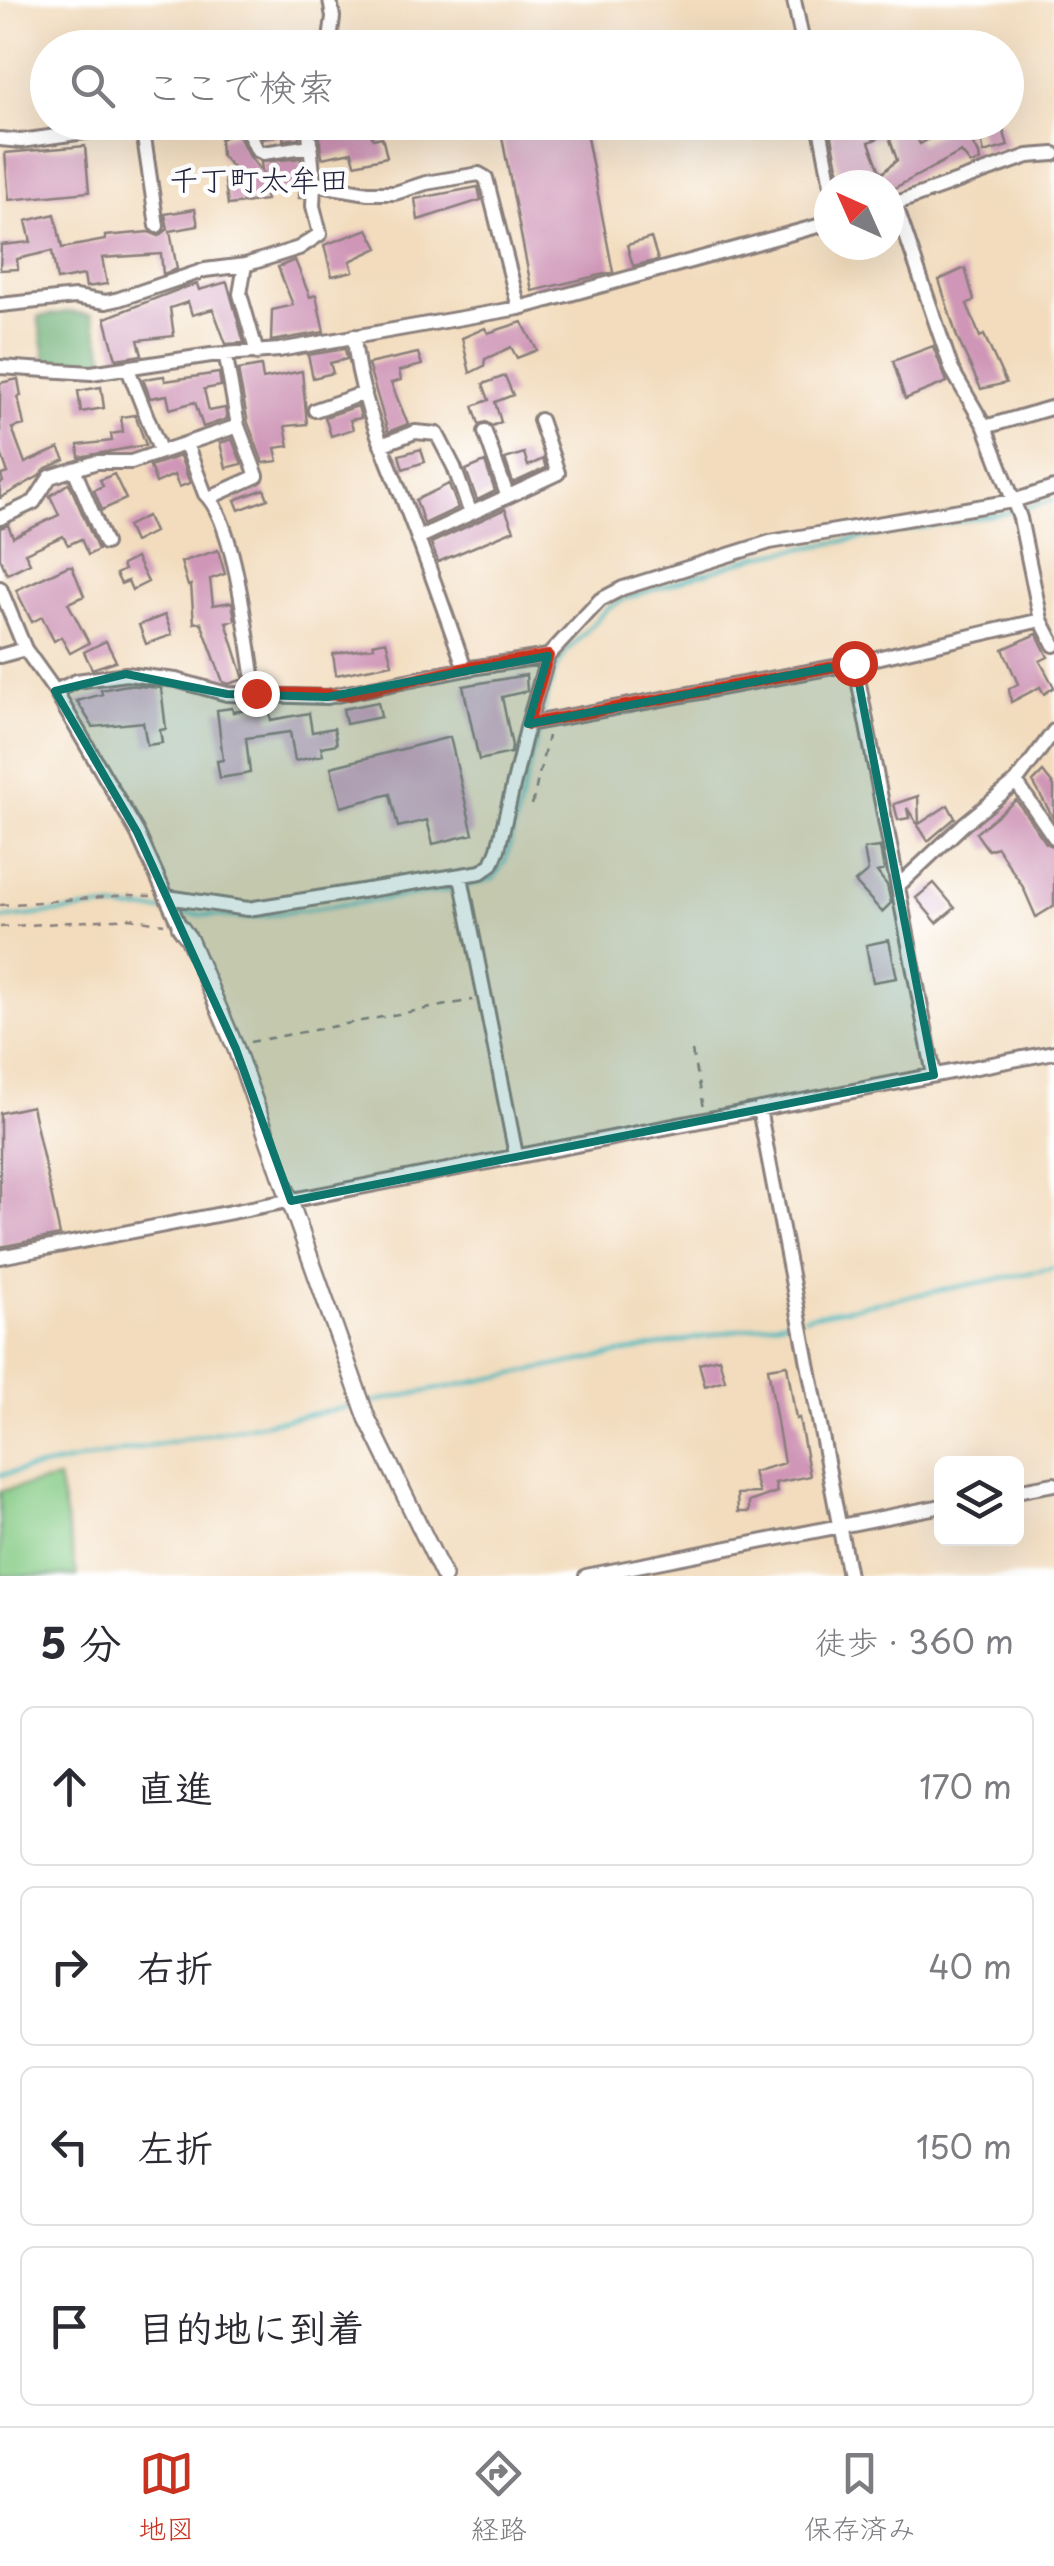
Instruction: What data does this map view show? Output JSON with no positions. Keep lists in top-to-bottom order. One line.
{"districts":["千丁町太牟田"],"north":"top left","page":{"search":"ここで検索","heading":["5 分","徒歩 · 360 m"],"list":[["直進","170 m"],["右折","40 m"],["左折","150 m"],"目的地に到着"],"nav":["地図","経路","保存済み"]}}
